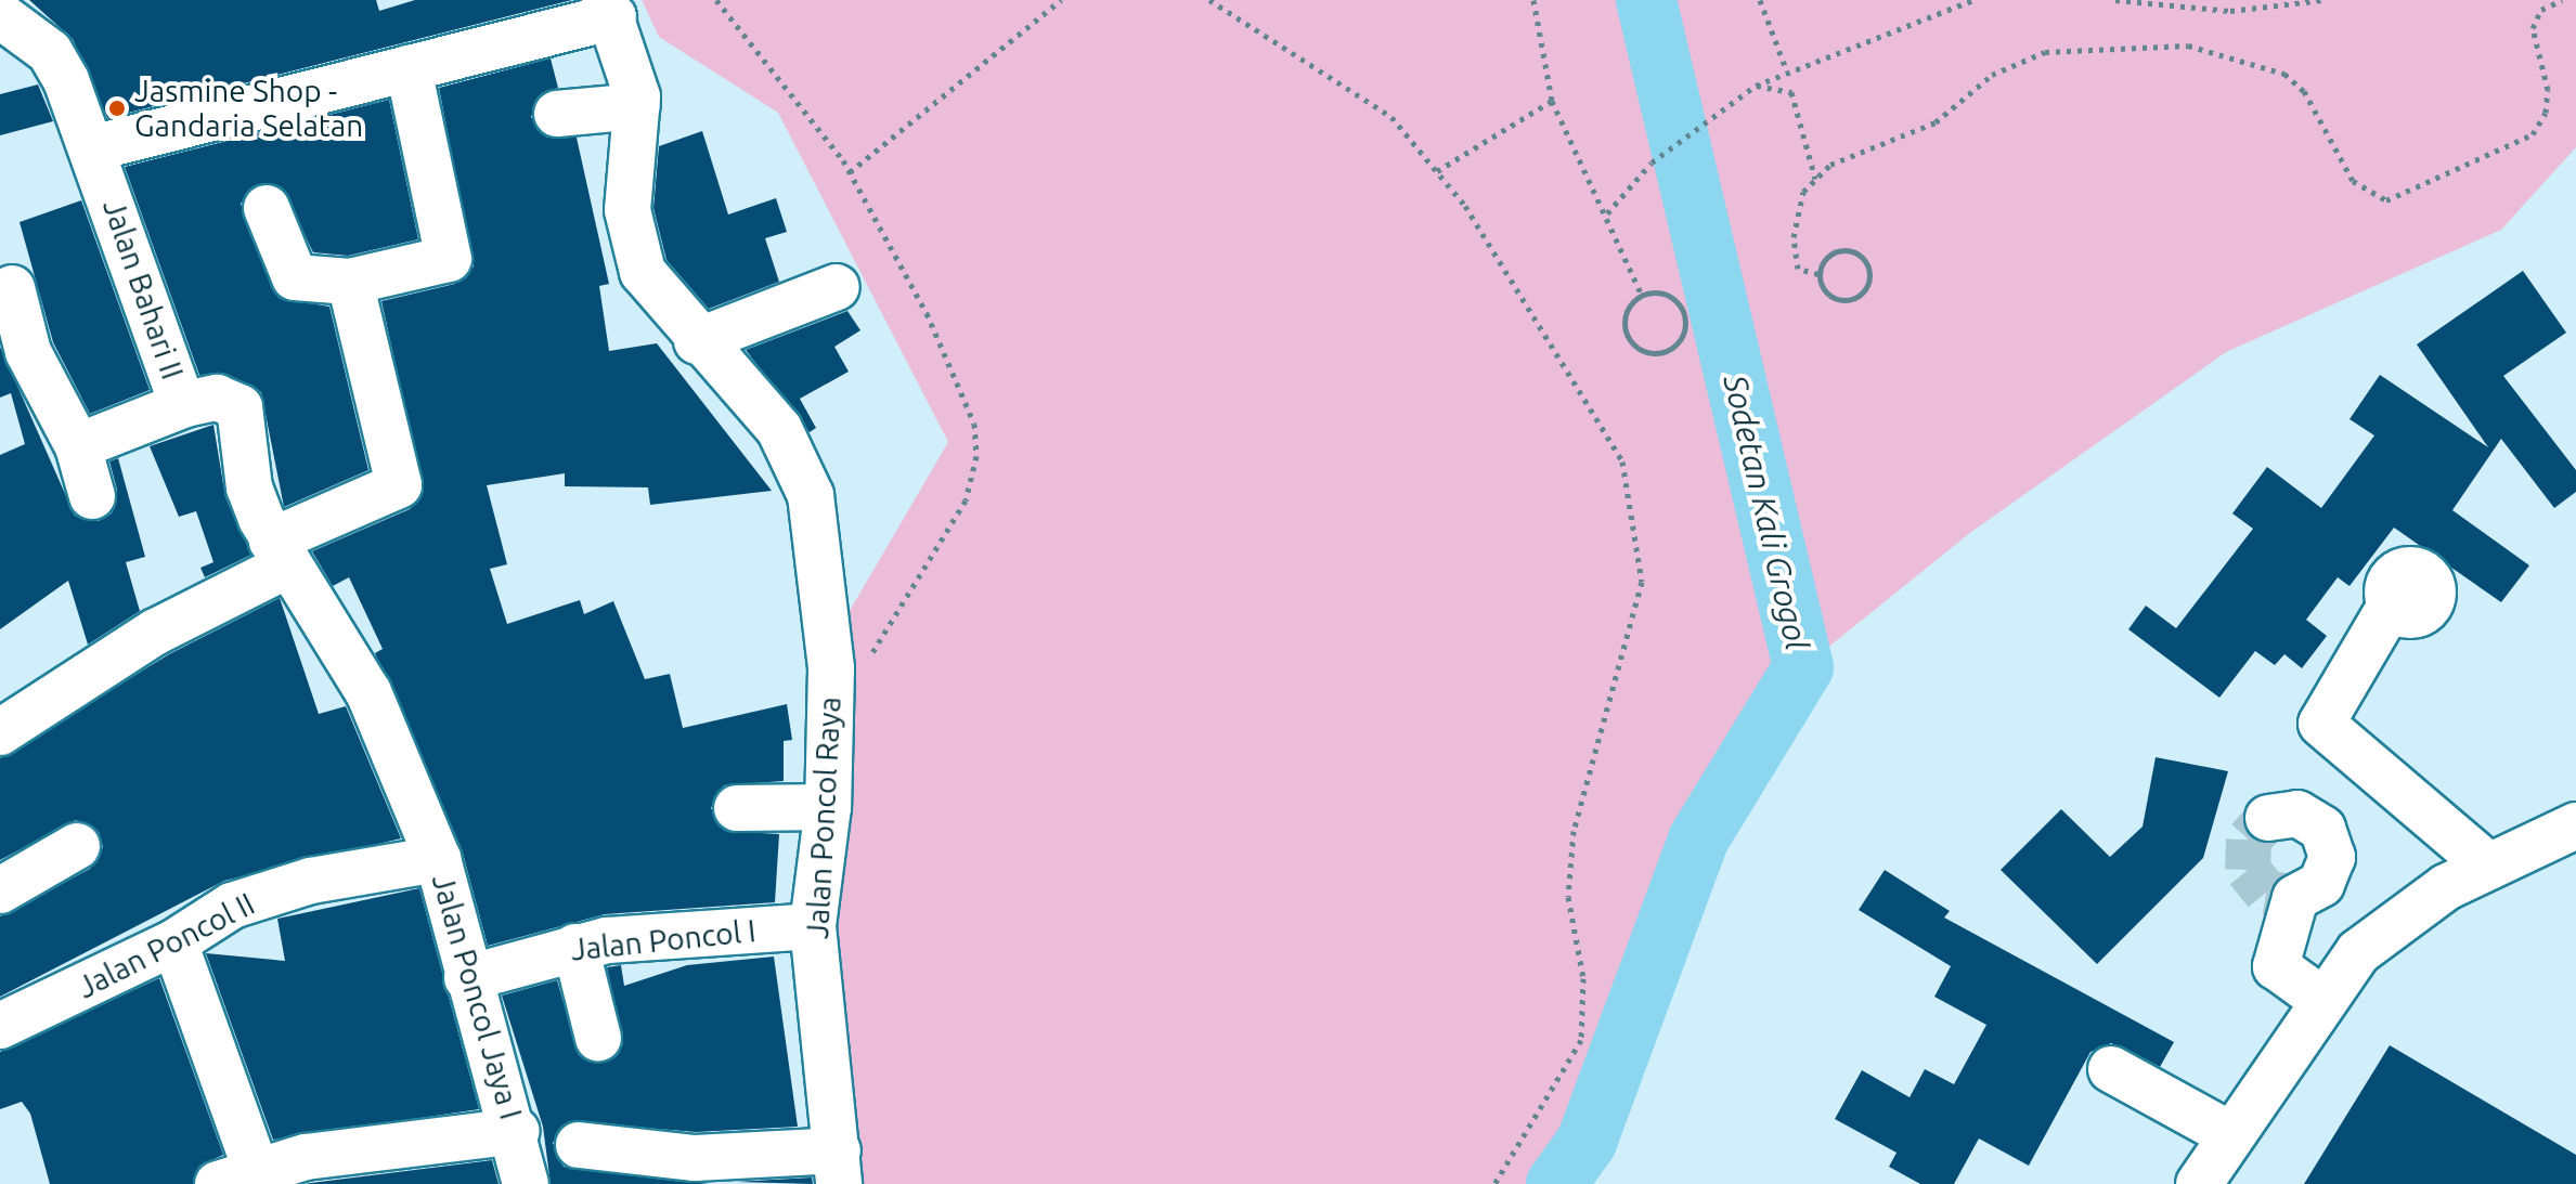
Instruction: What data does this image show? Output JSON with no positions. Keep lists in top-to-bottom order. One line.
{"streets":{"street":["Jalan Bahari II","Jalan Poncol Raya","Jalan Poncol I","Jalan Poncol II","Jalan Poncol Jaya I"]},"crossings":[["Jalan Bahari II","Jalan Poncol II"],["Jalan Bahari II","Jalan Poncol Jaya I"],["Jalan Poncol Raya","Jalan Poncol I"],["Jalan Poncol I","Jalan Poncol Jaya I"],["Jalan Poncol II","Jalan Poncol Jaya I"]],"water":["Sodetan Kali Grogol"],"places":["Jasmine Shop - Gandaria Selatan"]}
